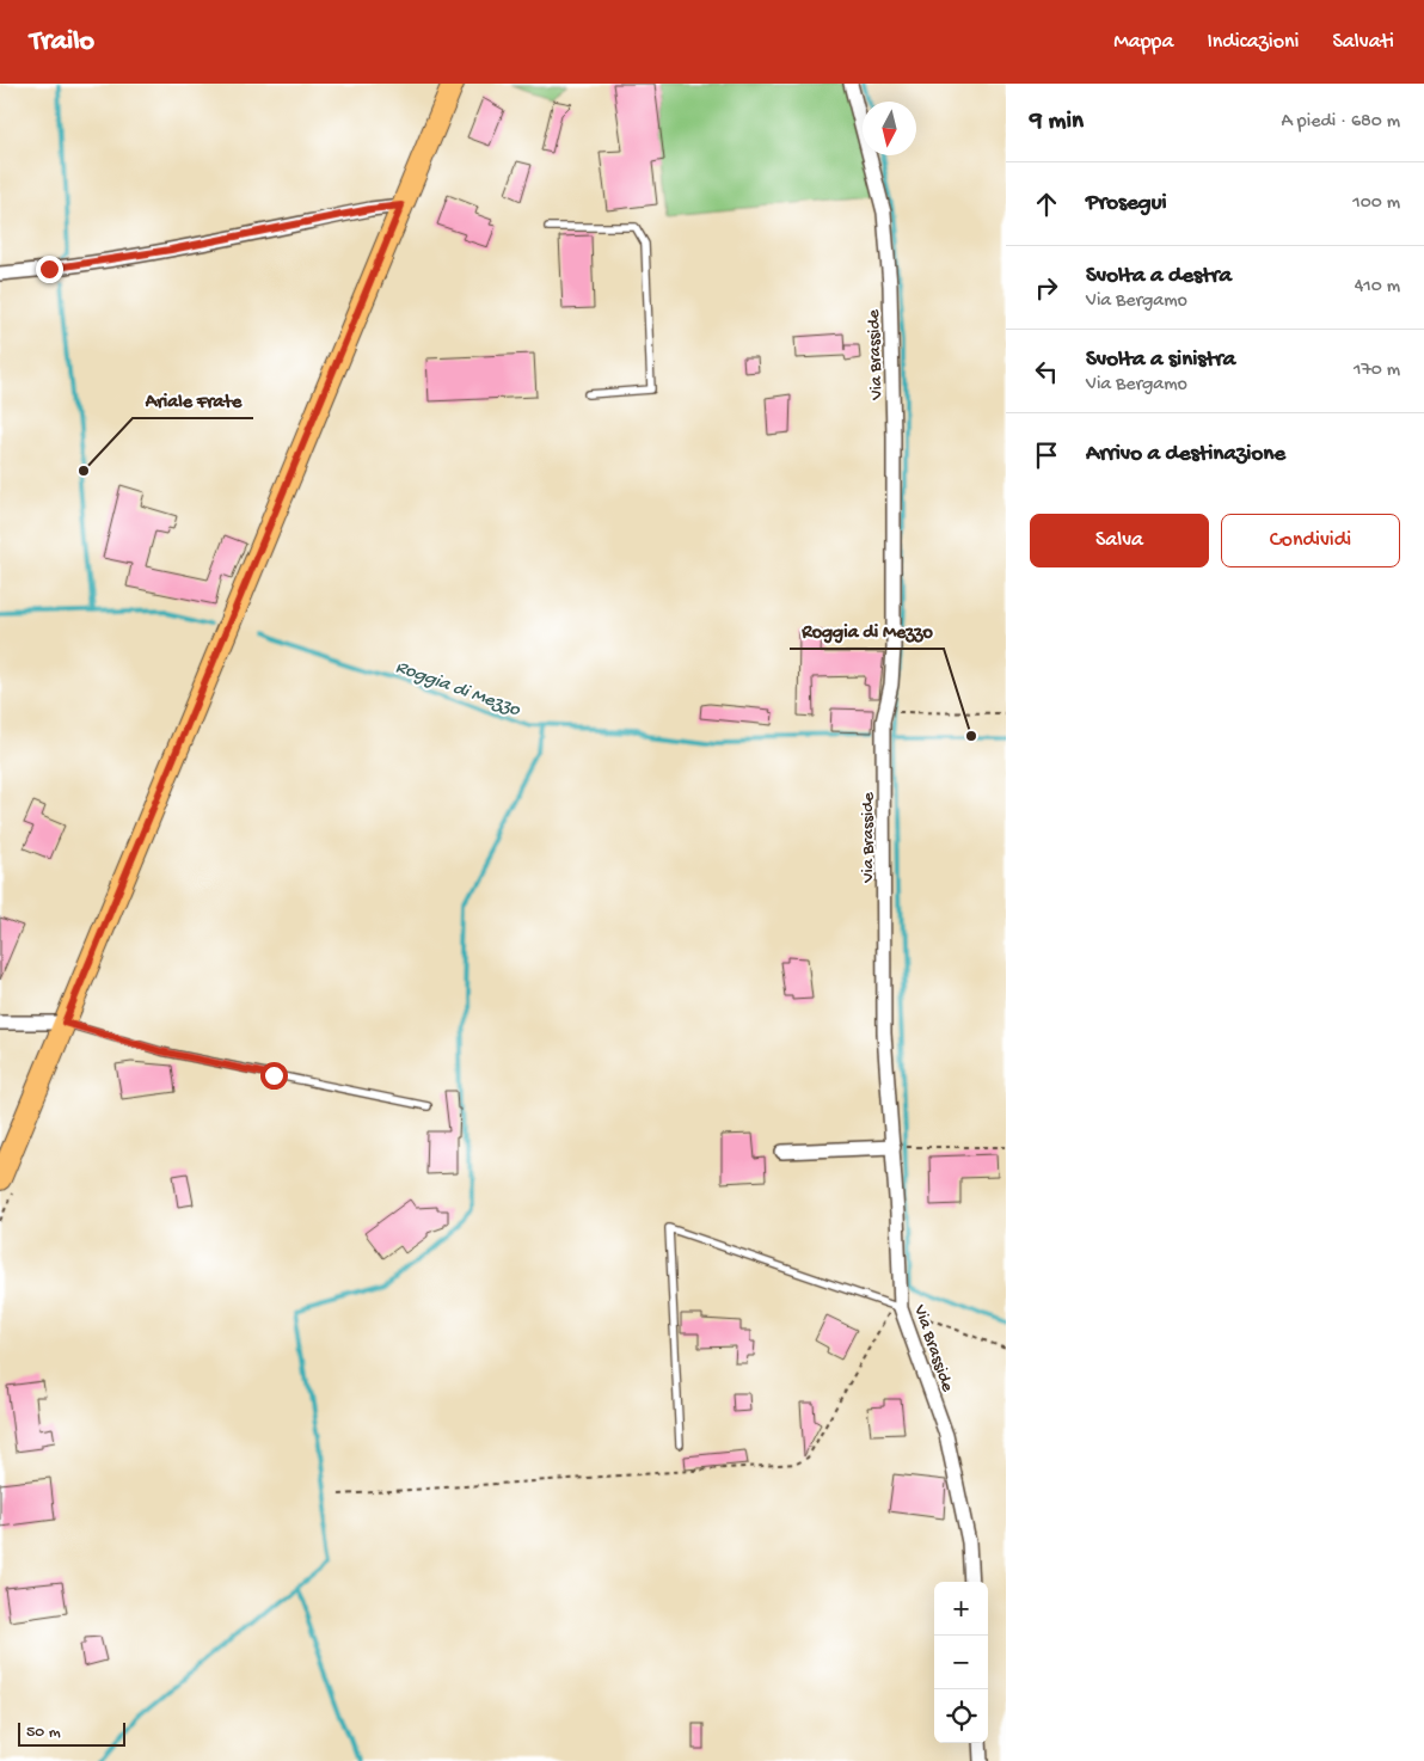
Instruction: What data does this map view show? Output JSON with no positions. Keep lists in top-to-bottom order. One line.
{"streets":{"street":["Via Brasside"]},"water":["Roggia di Mezzo"],"places":["Ariale Frate","Roggia di Mezzo"],"scale_bar":"50 m","north":"bottom","page":{"header":"Trailo","nav":["Mappa","Indicazioni","Salvati"],"heading":["9 min","A piedi · 680 m"],"list":[["Prosegui","100 m"],["Svolta a destra","Via Bergamo","410 m"],["Svolta a sinistra","Via Bergamo","170 m"],"Arrivo a destinazione"],"buttons":["Salva","Condividi"],"map_buttons":["+","−"],"scale":"50 m"}}
